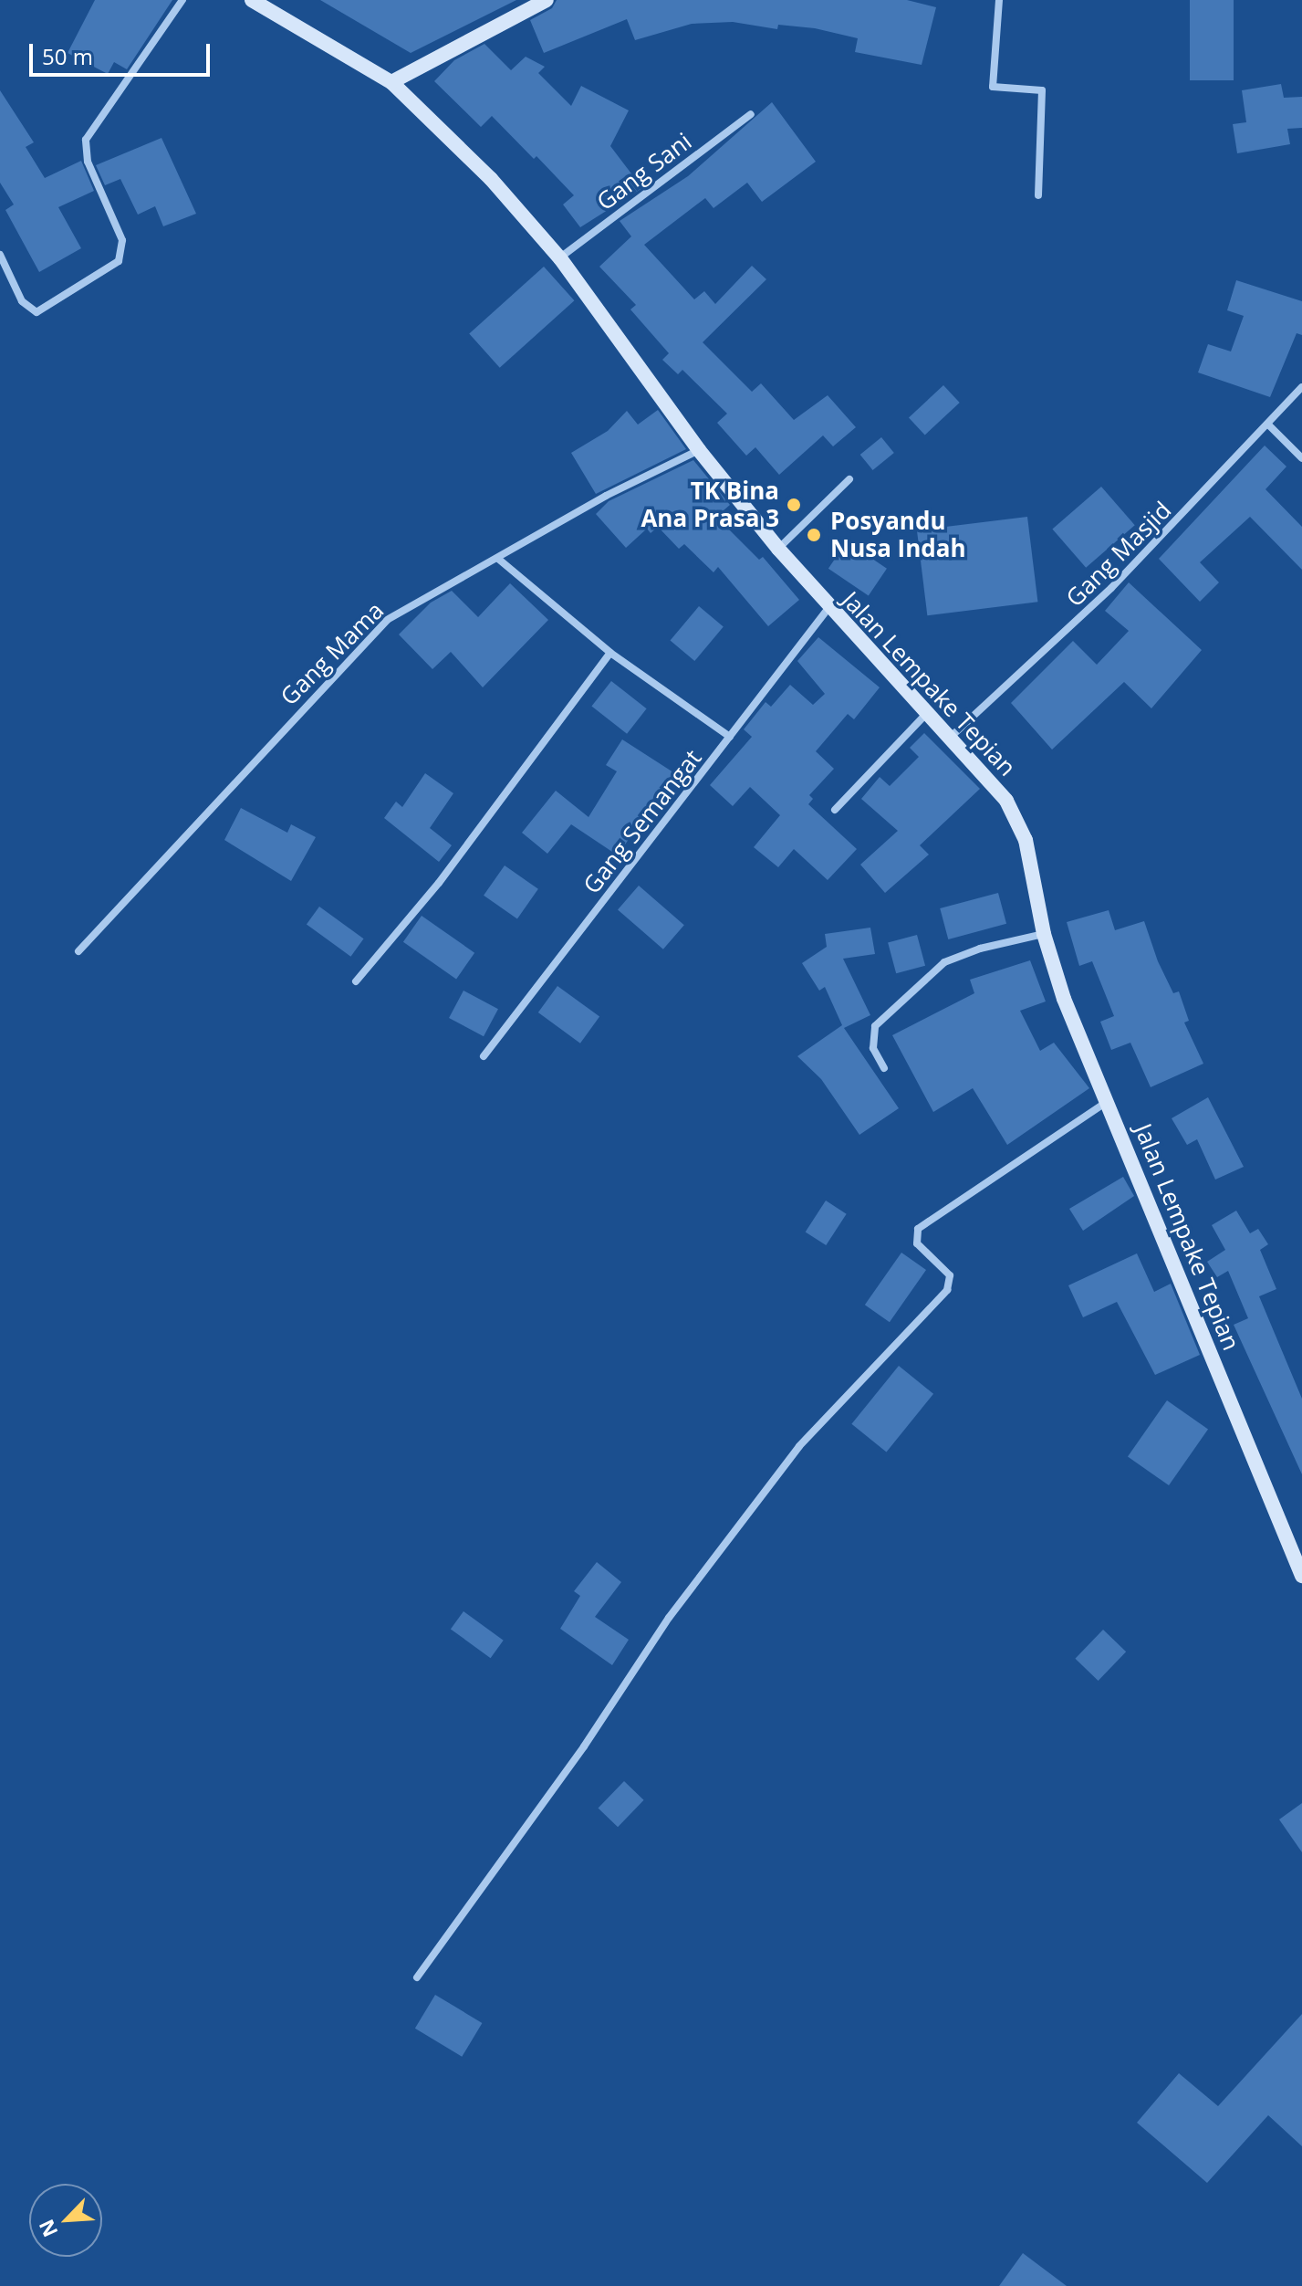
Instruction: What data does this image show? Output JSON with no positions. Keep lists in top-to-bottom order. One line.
{"streets":{"street":["Gang Sani","Gang Masjid","Gang Mama","Jalan Lempake Tepian","Gang Semangat"]},"crossings":[["Gang Sani","Jalan Lempake Tepian"],["Gang Masjid","Jalan Lempake Tepian"],["Gang Mama","Jalan Lempake Tepian"],["Jalan Lempake Tepian","Gang Semangat"]],"places":["TK Bina Ana Prasa 3","Posyandu Nusa Indah"],"scale_bar":"50 m","north":"bottom left"}
